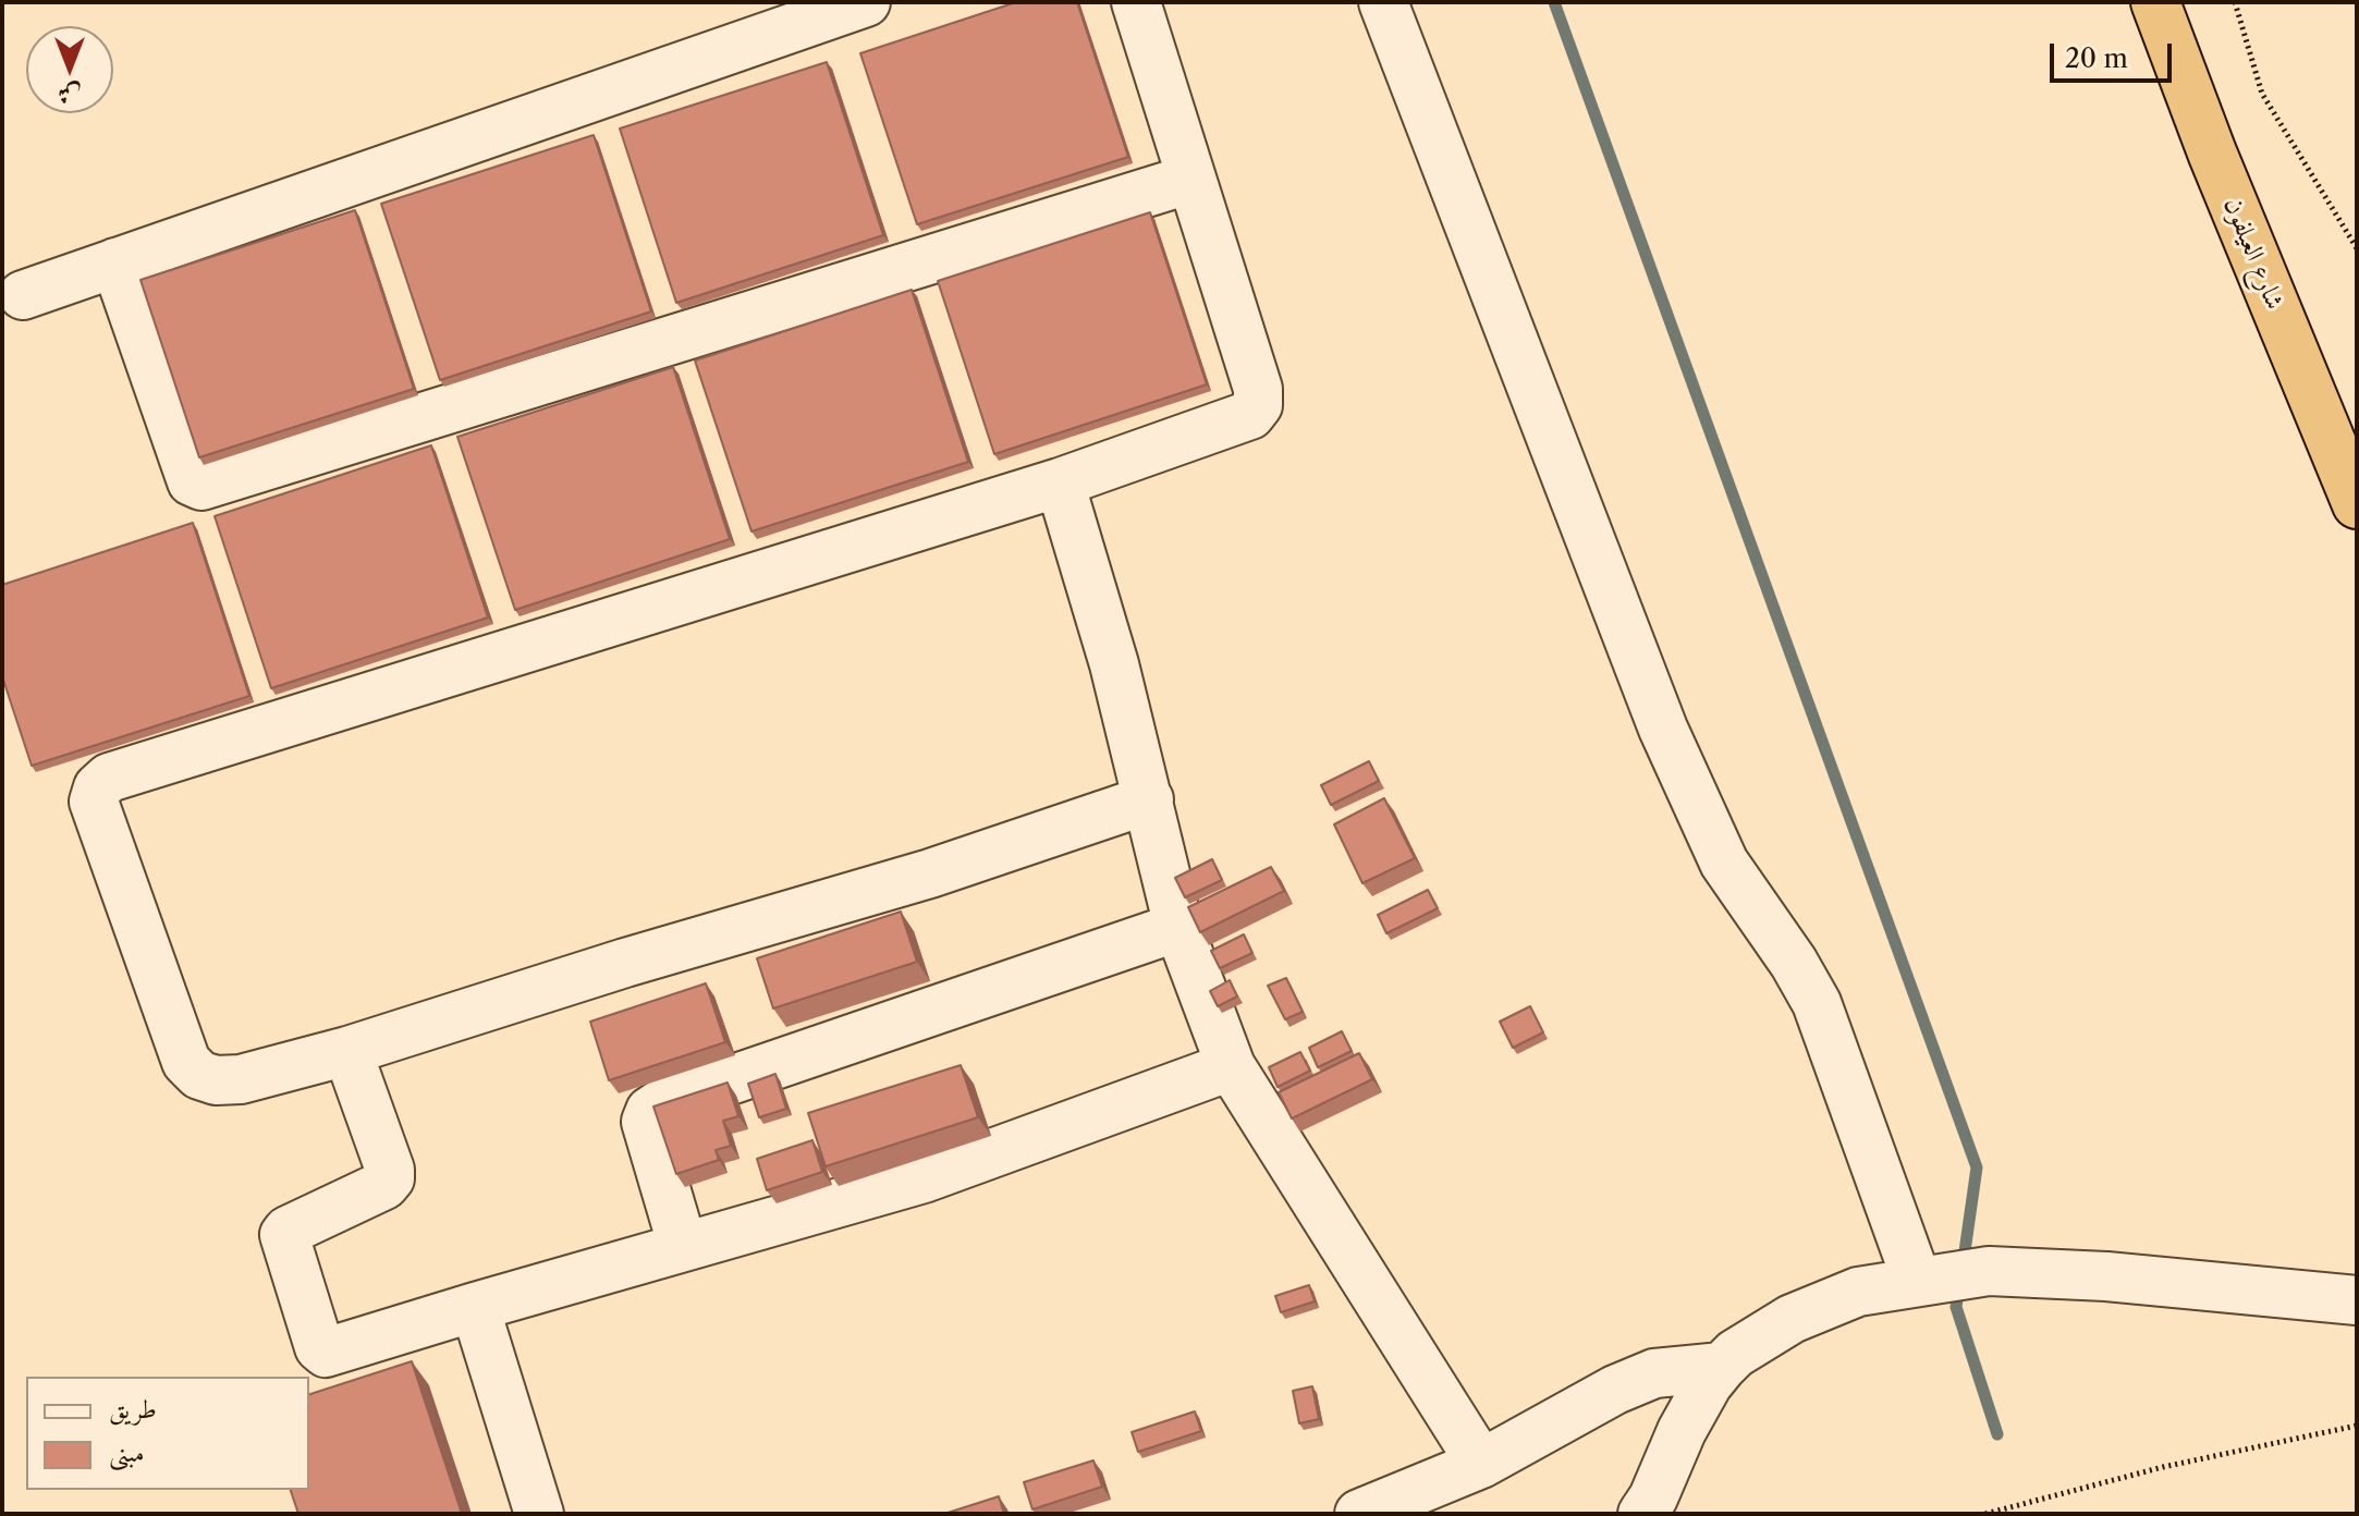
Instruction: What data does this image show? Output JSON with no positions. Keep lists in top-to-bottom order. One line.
{"streets":{"highway":["شارع العيلفون"]},"legend":["طريق","مبنى"],"scale_bar":"20 m","north":"bottom"}
